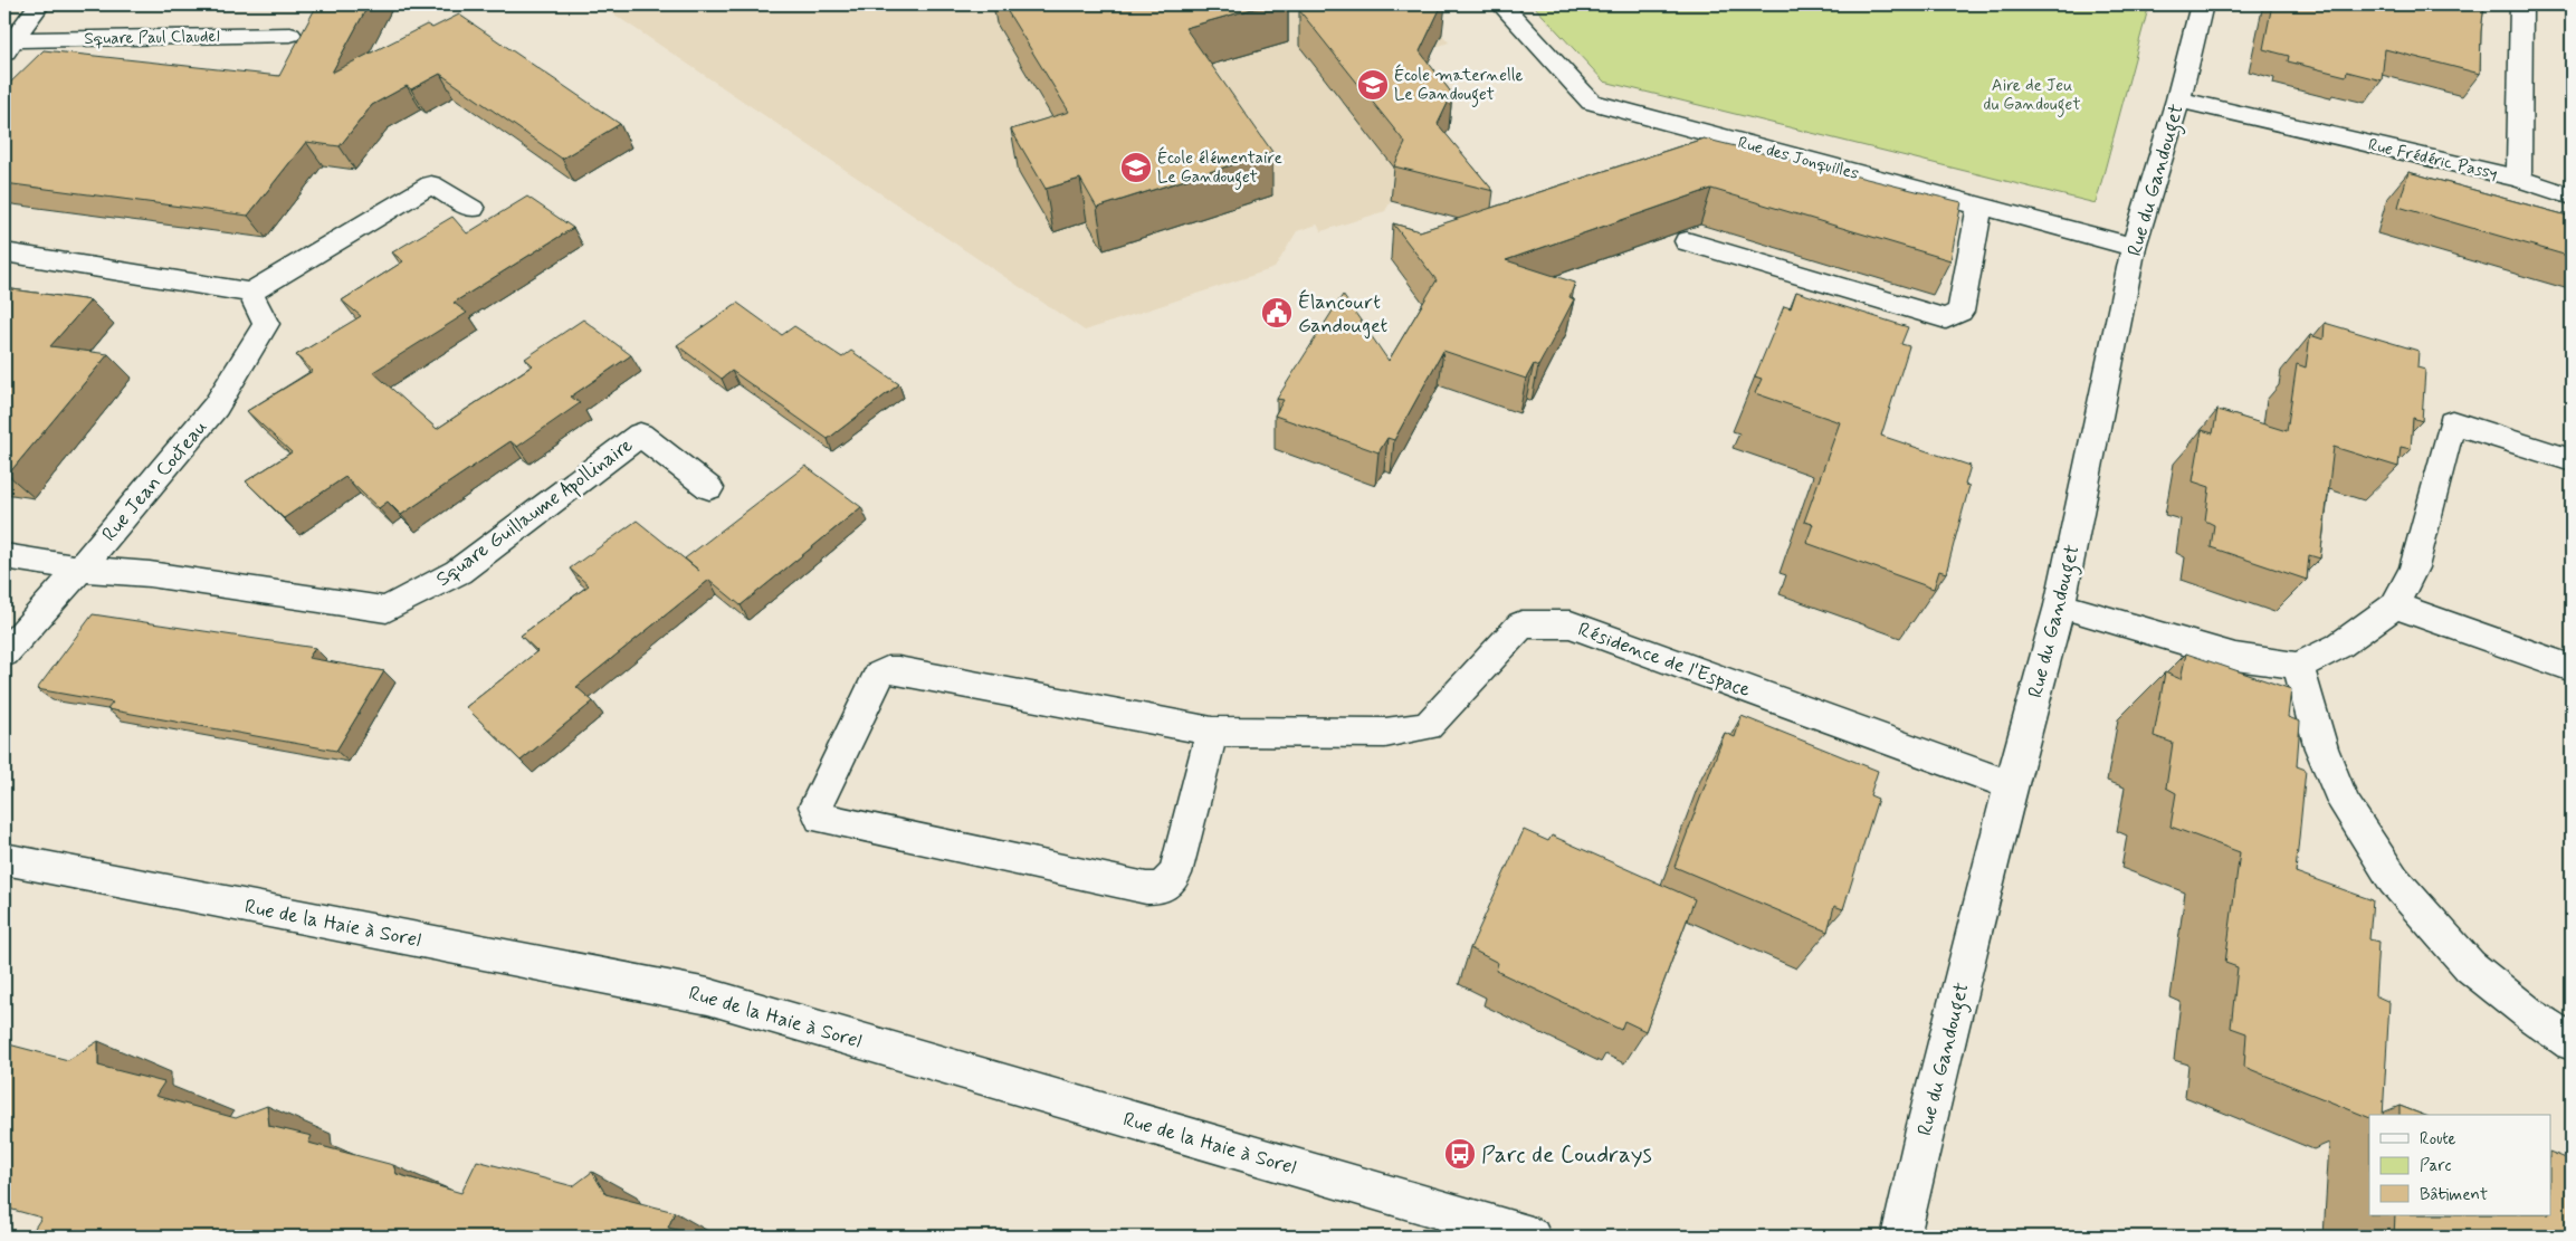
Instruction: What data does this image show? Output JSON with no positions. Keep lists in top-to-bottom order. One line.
{"streets":{"street":["Square Paul Claudel","Rue des Jonquilles","Rue Frédéric Passy","Rue du Gandouget","Rue Jean Cocteau","Square Guillaume Apollinaire","Résidence de l'Espace","Rue de la Haie à Sorel"]},"crossings":[["Rue des Jonquilles","Rue du Gandouget"],["Rue Frédéric Passy","Rue du Gandouget"],["Rue du Gandouget","Résidence de l'Espace"],["Rue Jean Cocteau","Square Guillaume Apollinaire"]],"parks":["Aire de Jeu du Gandouget"],"places":{"school or university":["École maternelle Le Gandouget","École élémentaire Le Gandouget"],"public building":["Élancourt Gandouget"],"bus stop":["Parc de Coudrays"]},"legend":["Route","Parc","Bâtiment"]}
